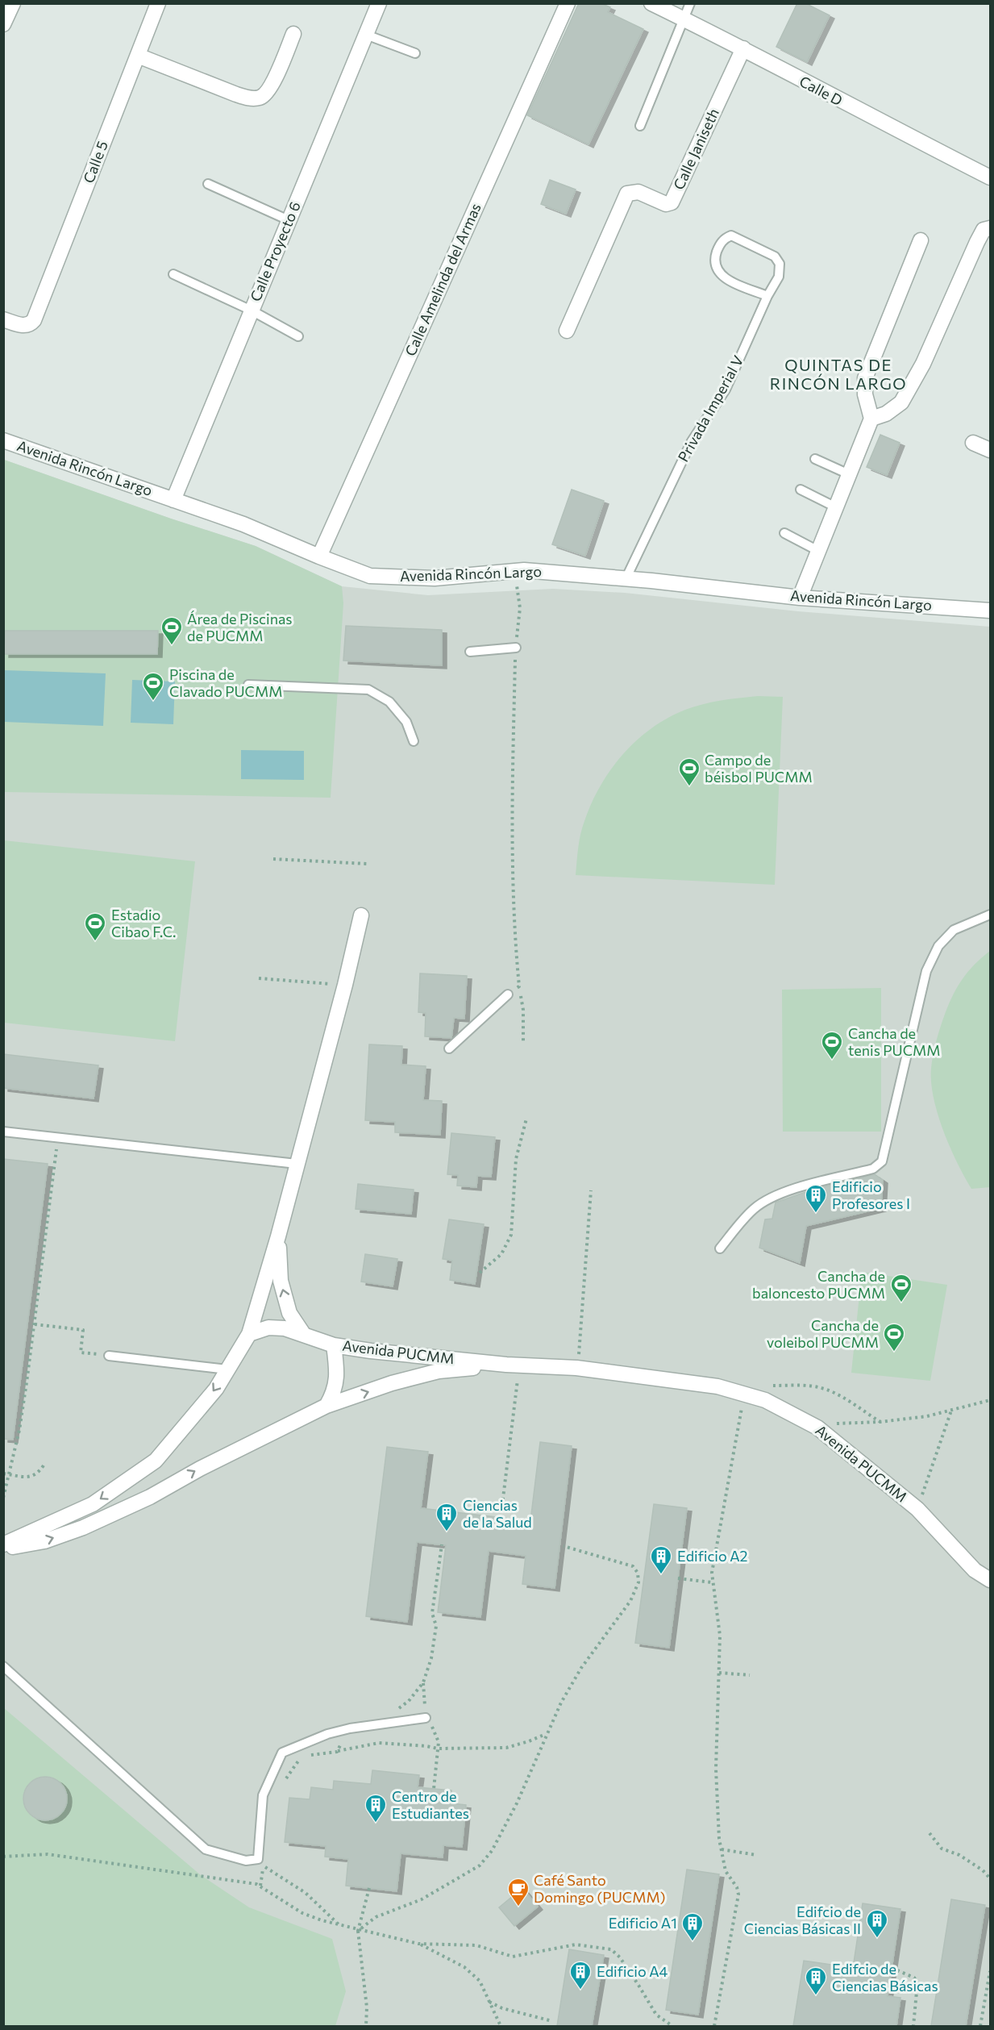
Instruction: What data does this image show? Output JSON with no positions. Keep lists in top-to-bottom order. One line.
{"streets":{"street":["Calle D","Calle Janiseth","Calle 5","Calle Proyecto 6","Calle Amelinda del Armas","Avenida Rincón Largo","Avenida PUCMM"],"lane":["Privada Imperial V"]},"crossings":[["Calle D","Calle Janiseth"],["Calle Proyecto 6","Avenida Rincón Largo"],["Calle Amelinda del Armas","Avenida Rincón Largo"],["Privada Imperial V","Avenida Rincón Largo"]],"districts":["QUINTAS DE RINCÓN LARGO"],"places":{"sports":["Área de Piscinas de PUCMM","Piscina de Clavado PUCMM","Campo de béisbol PUCMM","Estadio Cibao F.C.","Cancha de tenis PUCMM","Cancha de baloncesto PUCMM","Cancha de voleibol PUCMM"],"building":["Edificio Profesores I","Ciencias de la Salud","Edificio A2","Centro de Estudiantes","Edifcio de Ciencias Básicas II","Edificio A1","Edificio A4","Edifcio de Ciencias Básicas"],"cafe":["Café Santo Domingo (PUCMM)"]}}
